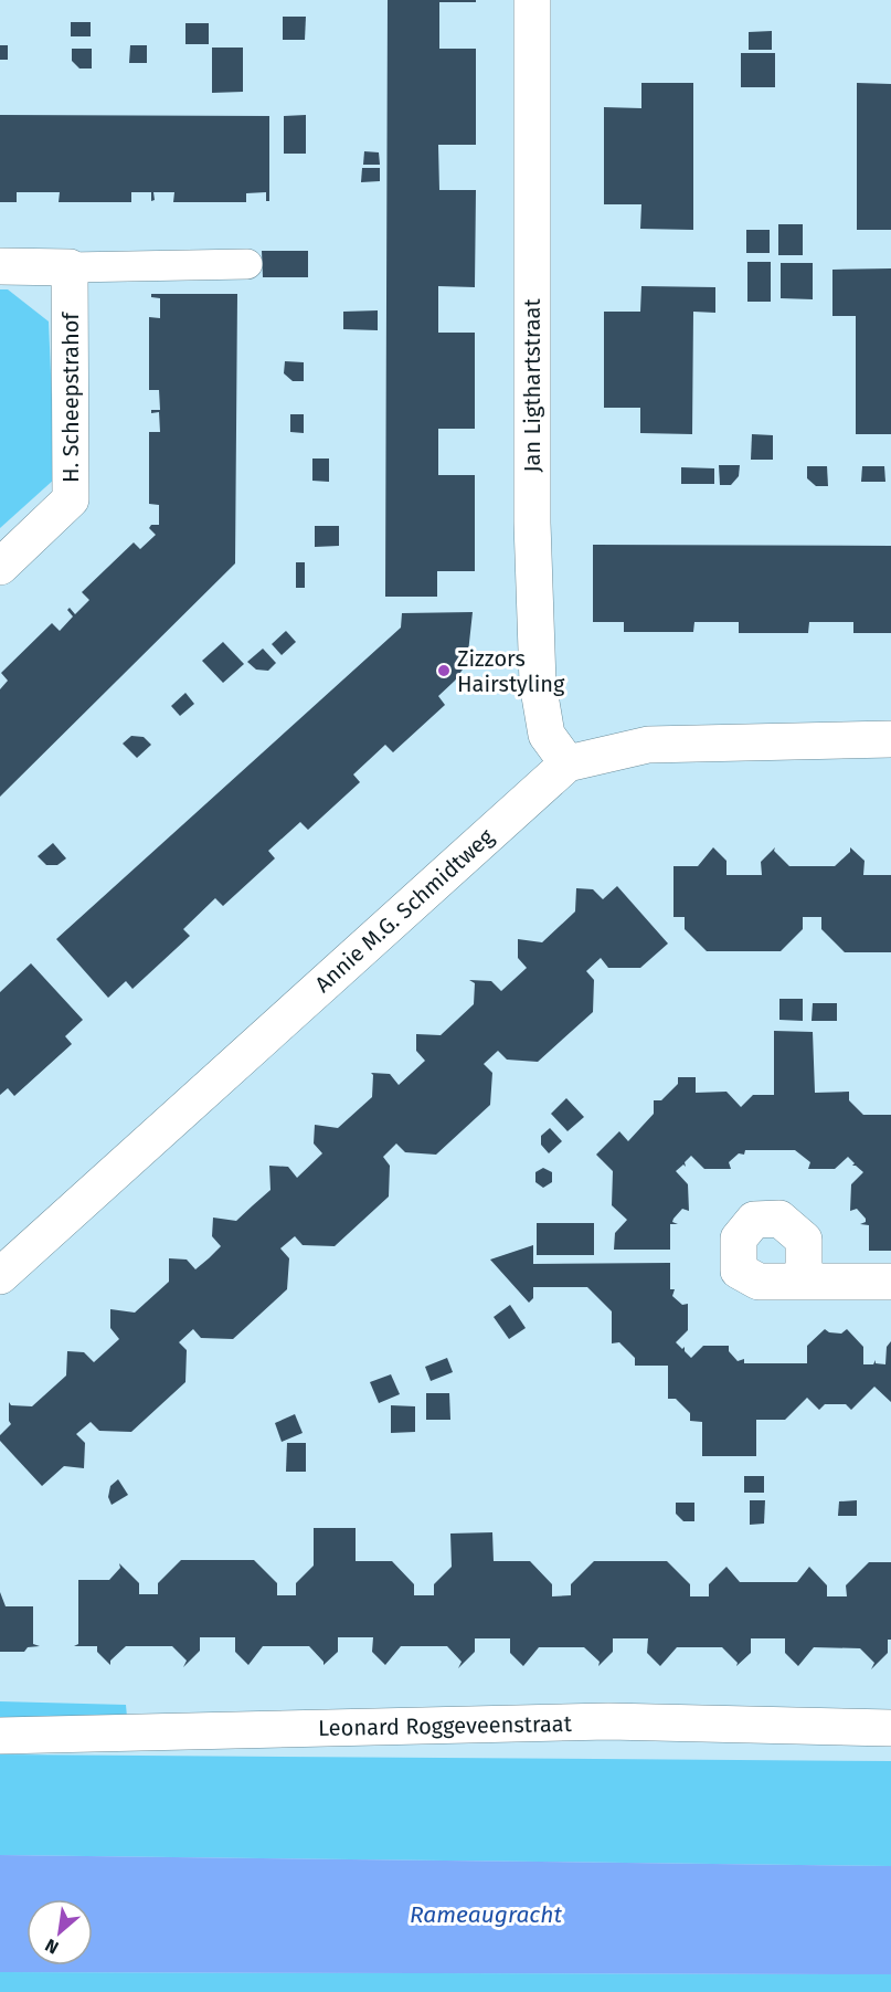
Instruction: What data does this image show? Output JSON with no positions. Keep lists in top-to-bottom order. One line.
{"streets":{"street":["Jan Ligthartstraat","H. Scheepstrahof","Annie M.G. Schmidtweg","Leonard Roggeveenstraat"]},"crossings":[["Jan Ligthartstraat","Annie M.G. Schmidtweg"]],"water":["Rameaugracht"],"places":["Zizzors Hairstyling"],"north":"bottom left"}
